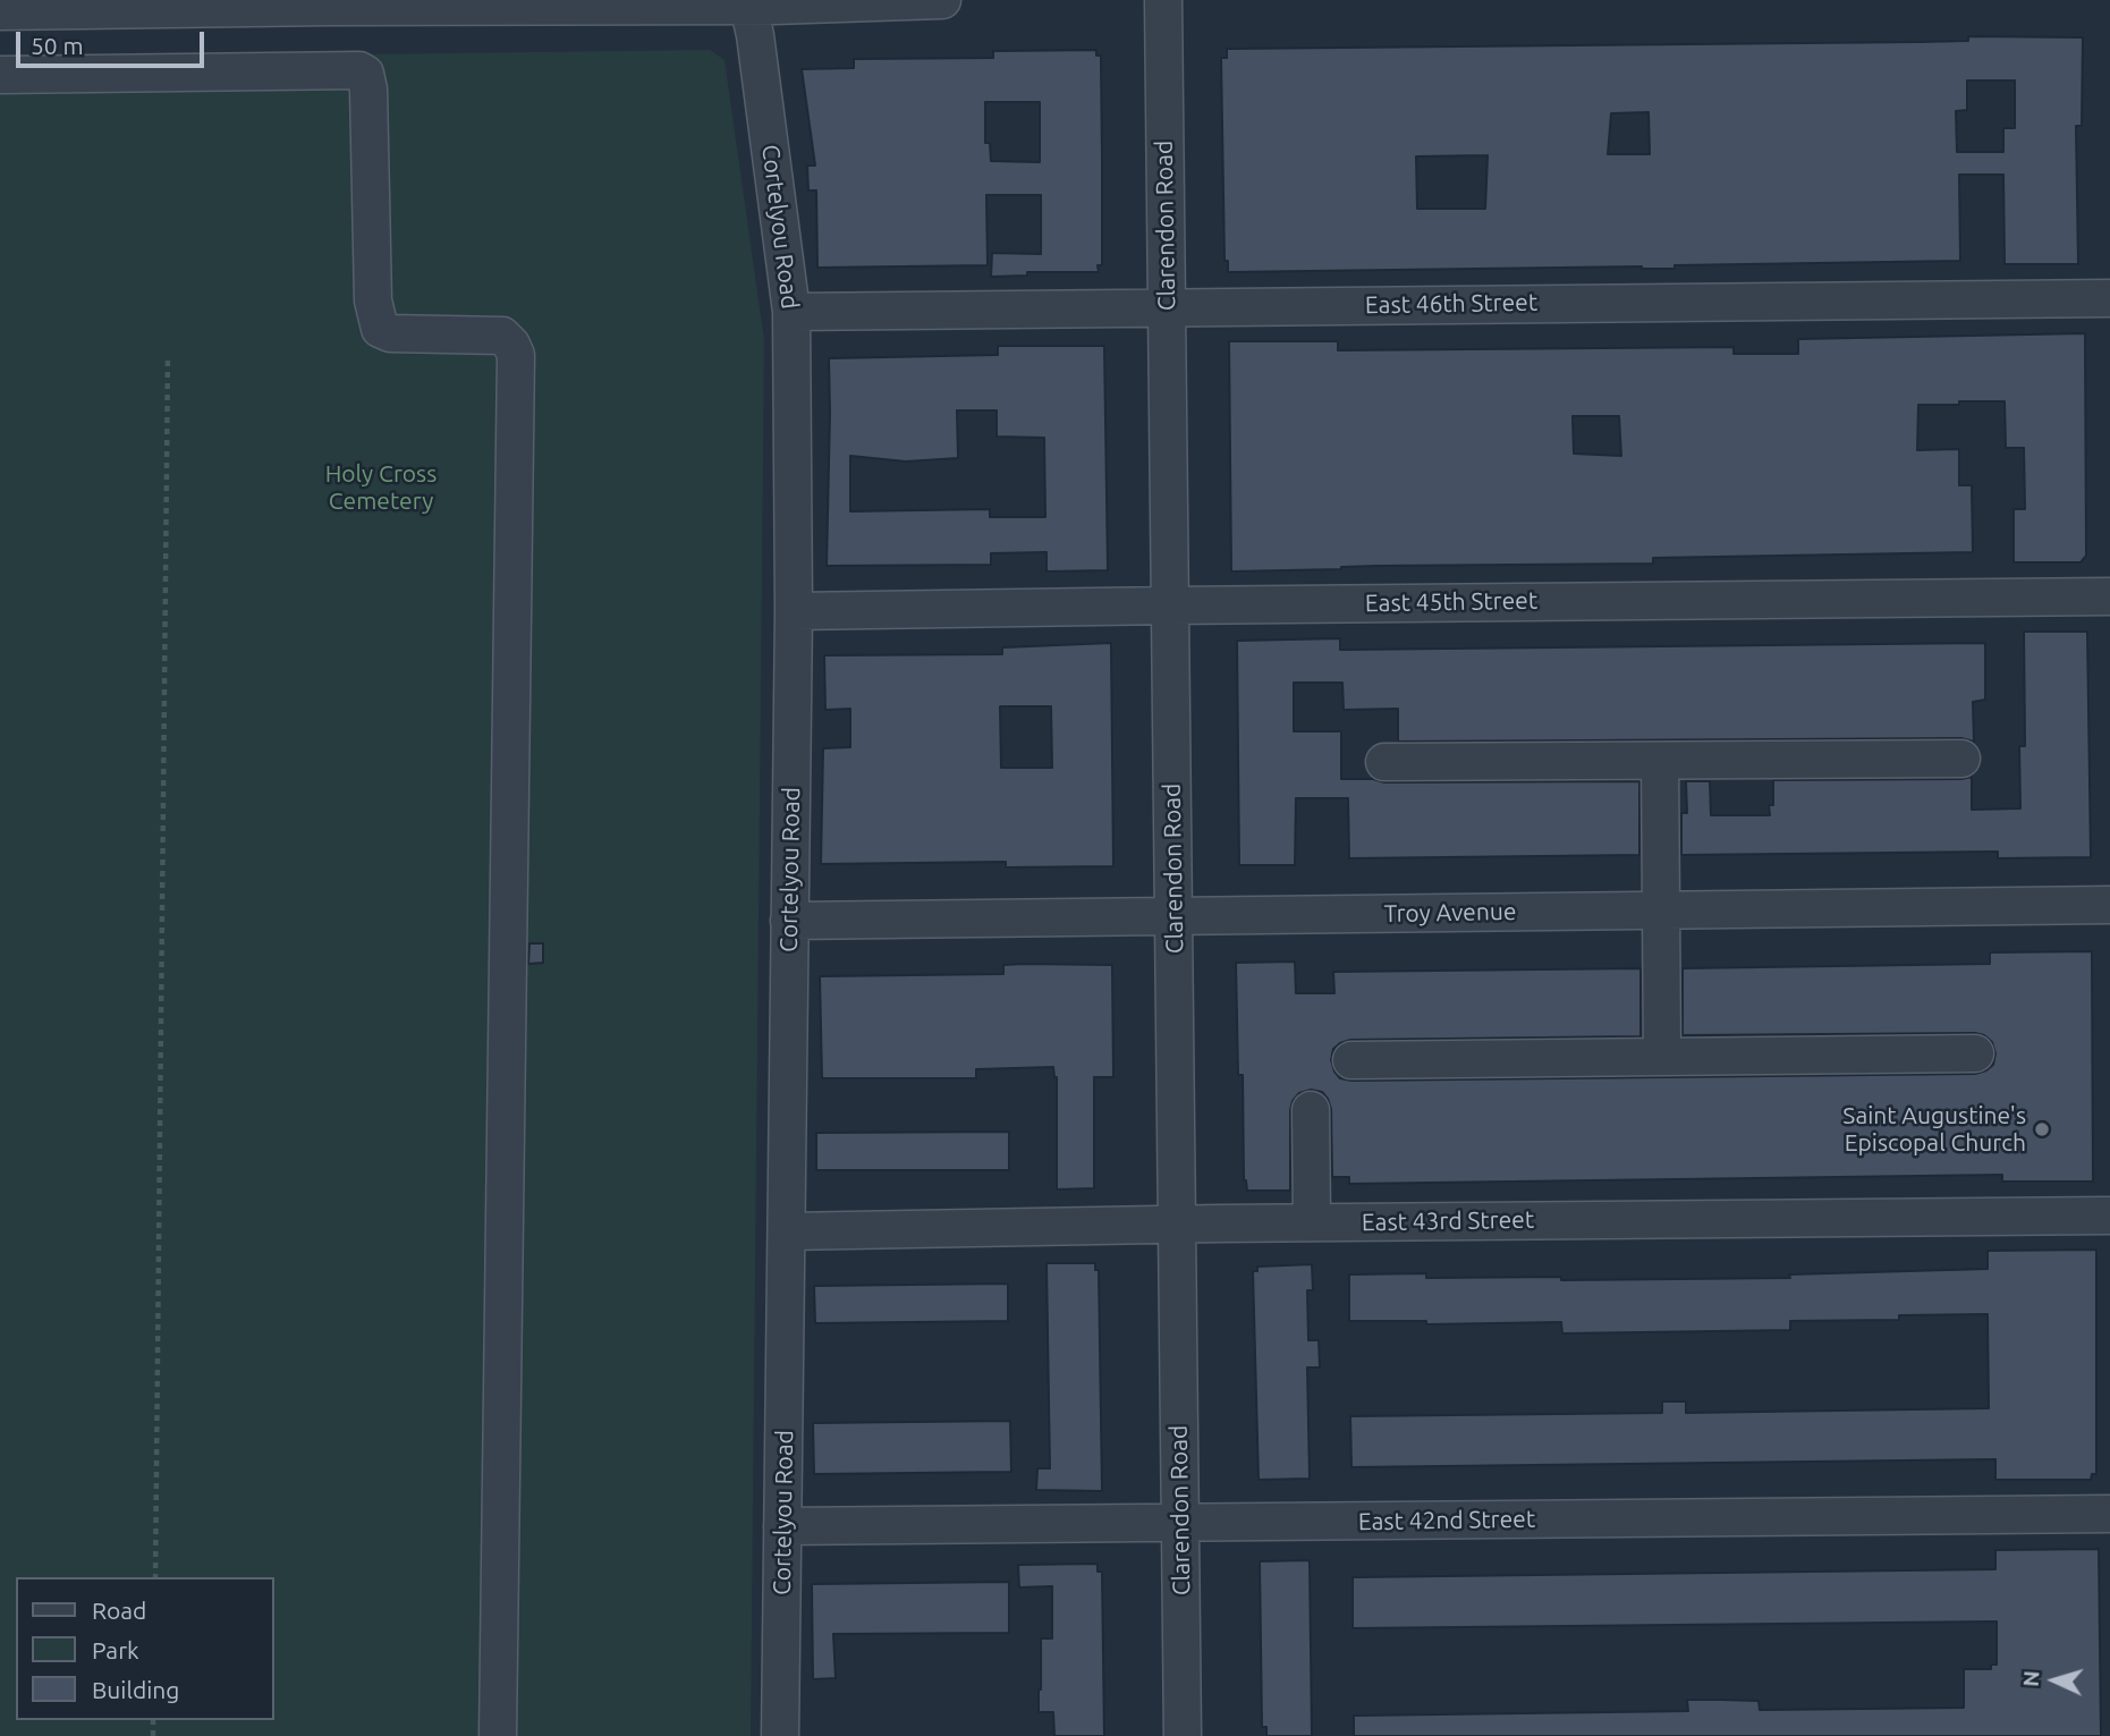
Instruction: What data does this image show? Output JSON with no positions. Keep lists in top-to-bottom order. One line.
{"streets":{"street":["Clarendon Road","Cortelyou Road","East 46th Street","East 45th Street","Troy Avenue","East 43rd Street","East 42nd Street"]},"crossings":[["Clarendon Road","East 46th Street"],["Clarendon Road","East 45th Street"],["Clarendon Road","Troy Avenue"],["Clarendon Road","East 43rd Street"],["Clarendon Road","East 42nd Street"],["Cortelyou Road","East 46th Street"],["Cortelyou Road","East 45th Street"],["Cortelyou Road","Troy Avenue"],["Cortelyou Road","East 43rd Street"],["Cortelyou Road","East 42nd Street"]],"parks":["Holy Cross Cemetery"],"places":["Saint Augustine's Episcopal Church"],"legend":["Road","Park","Building"],"scale_bar":"50 m","north":"left"}
